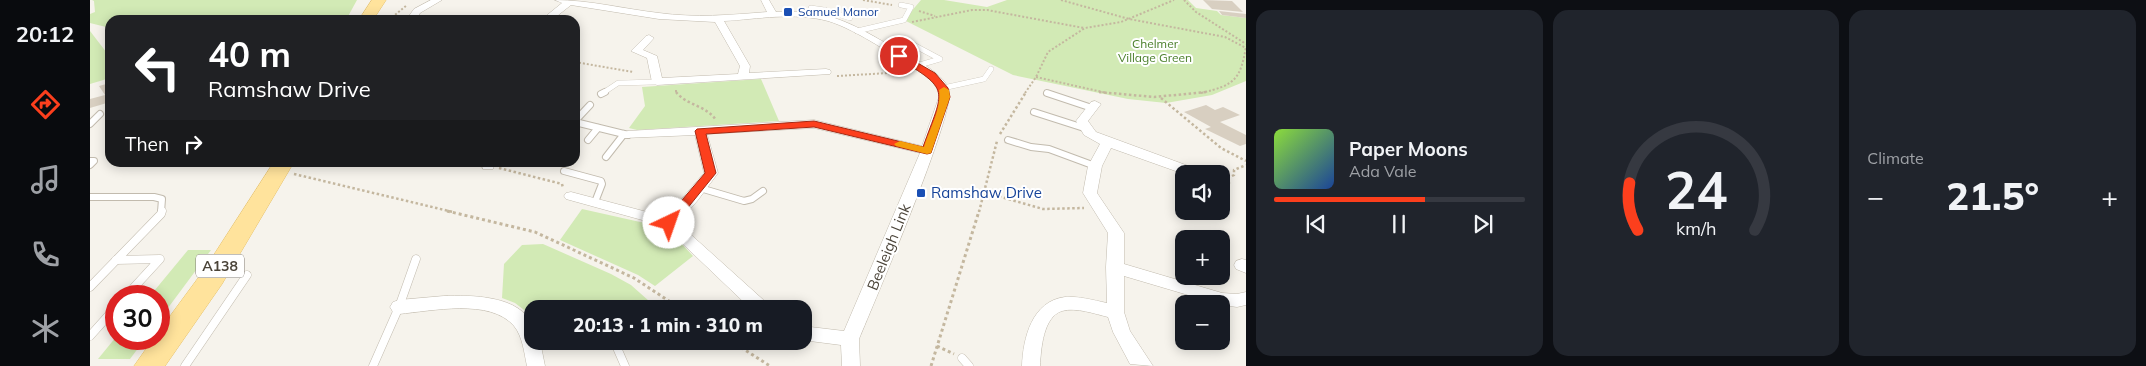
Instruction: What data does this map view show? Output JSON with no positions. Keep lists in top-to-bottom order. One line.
{"streets":{"main road":["A138"],"street":["Beeleigh Link"]},"parks":["Chelmer Village Green"],"places":{"transit":["Samuel Manor","Ramshaw Drive"]},"page":{"tabs":"20:12","tile":"Climate","turn":["40 m","Ramshaw Drive"],"then":"Then","song":["Paper Moons","Ada Vale"],"map_buttons":["+","−"],"heat":["−","21.5°","+"],"limit":"30","trip":"20:13 · 1 min · 310 m","gauge":["24","km/h"]}}
